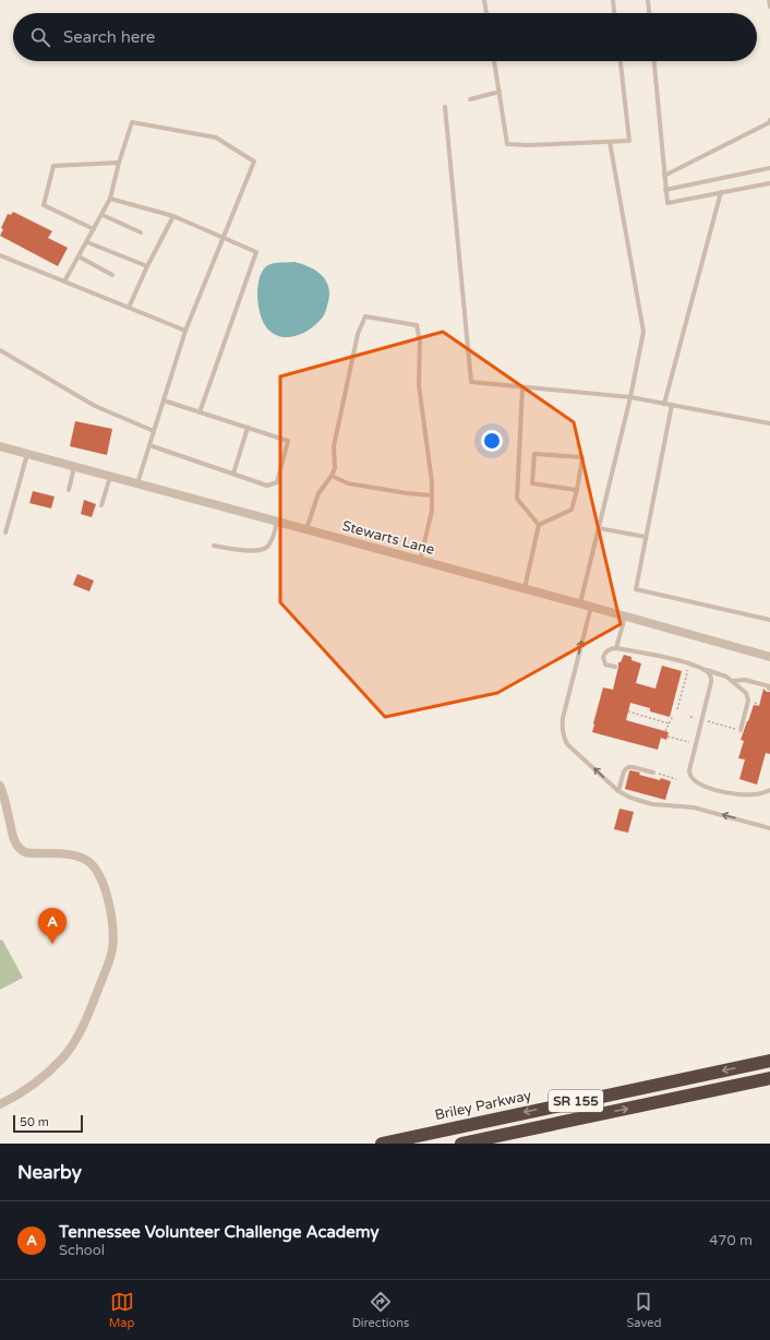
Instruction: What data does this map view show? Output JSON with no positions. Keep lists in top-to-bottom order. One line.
{"streets":{"highway":["SR 155","Briley Parkway"],"street":["Stewarts Lane"]},"scale_bar":"50 m","page":{"search":"Search here","pins":"A","scale":"50 m","heading":"Nearby","list":[{"mark":"A","name":"Tennessee Volunteer Challenge Academy","note":"School","value":"470 m"}],"nav":["Map","Directions","Saved"]}}
